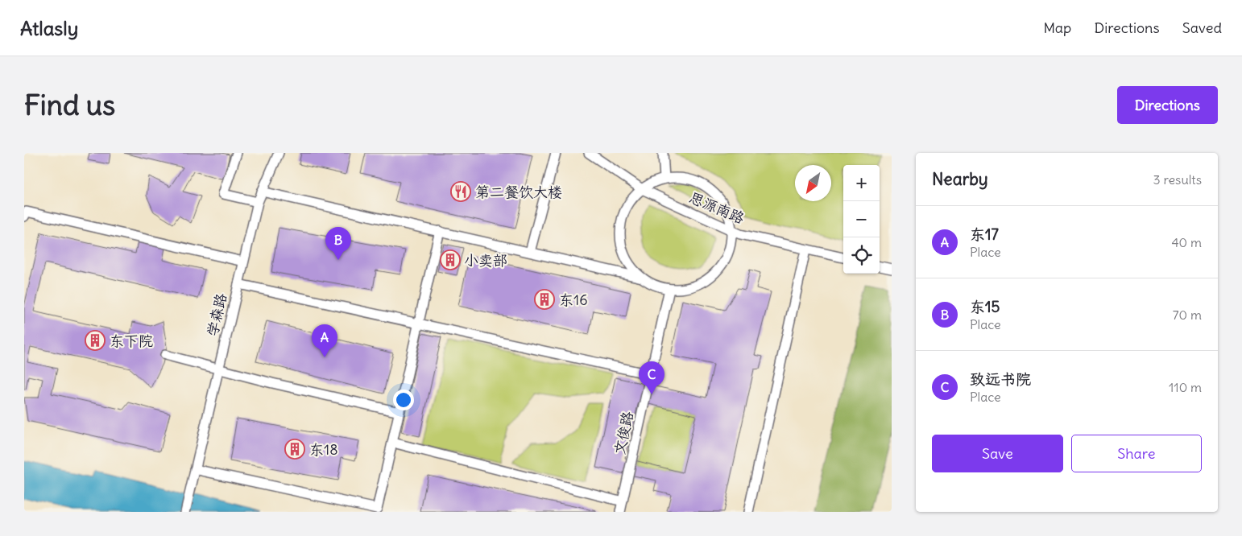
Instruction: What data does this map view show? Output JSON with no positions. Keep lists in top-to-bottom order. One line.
{"streets":{"lane":["思源南路","学森路","文俊路"]},"crossings":[["思源南路","文俊路"]],"places":{"restaurant":["第二餐饮大楼"],"building":["小卖部","东16","东下院","东18"]},"north":"bottom left","page":{"header":"Atlasly","nav":["Map","Directions","Saved"],"buttons":["Directions",["Save","Share"]],"title":"Find us","heading":["Nearby","3 results"],"map_buttons":["+","−"],"list":[{"mark":"A","name":"东17","note":"Place","value":"40 m"},{"mark":"B","name":"东15","note":"Place","value":"70 m"},{"mark":"C","name":"致远书院","note":"Place","value":"110 m"}],"pins":["B","A","C"]}}
